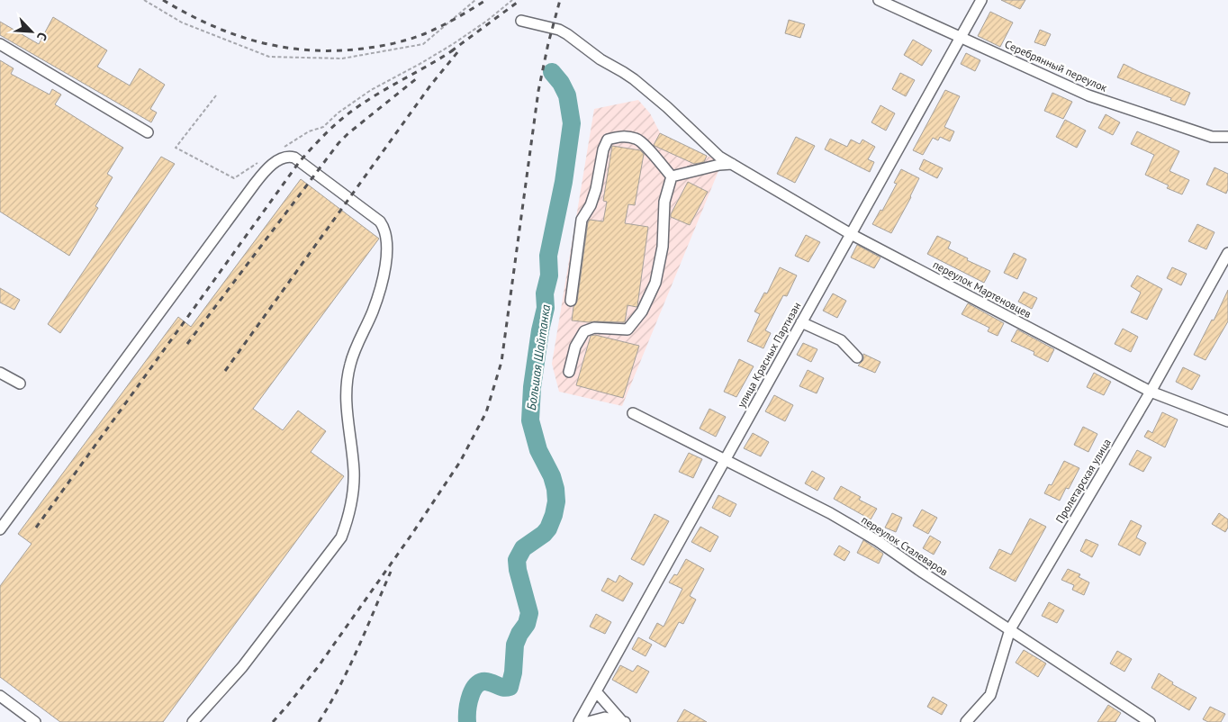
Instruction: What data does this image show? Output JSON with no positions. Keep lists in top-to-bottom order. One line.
{"streets":{"street":["Серебрянный переулок","переулок Мартеновцев","улица Красных Партизан","Пролетарская улица","переулок Сталеваров"]},"crossings":[["Серебрянный переулок","улица Красных Партизан"],["переулок Мартеновцев","улица Красных Партизан"],["переулок Мартеновцев","Пролетарская улица"],["улица Красных Партизан","переулок Сталеваров"],["Пролетарская улица","переулок Сталеваров"]],"water":["Большая Шайтанка"],"north":"bottom right"}
